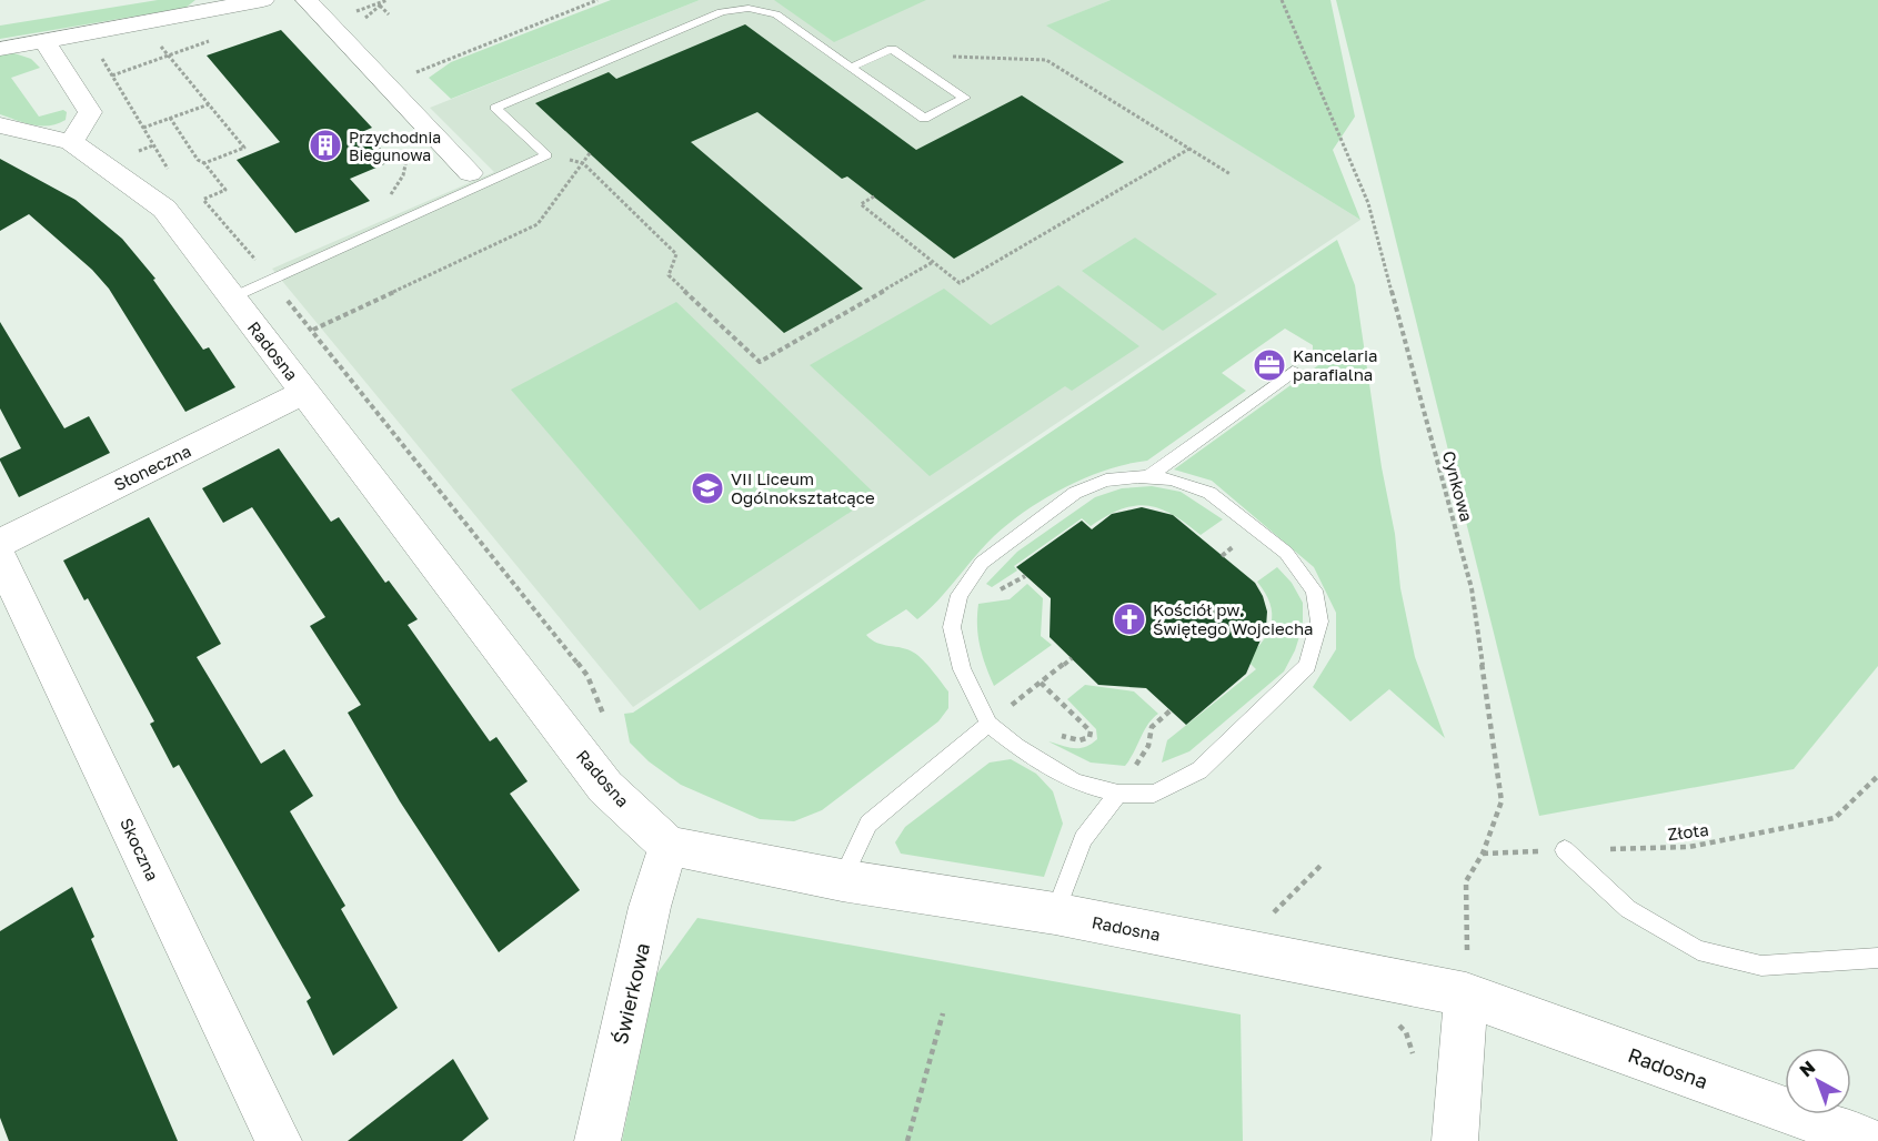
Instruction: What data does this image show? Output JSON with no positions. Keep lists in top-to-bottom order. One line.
{"streets":{"street":["Radosna","Słoneczna","Skoczna","Świerkowa"],"path":["Cynkowa","Złota"]},"crossings":[["Radosna","Słoneczna"],["Radosna","Cynkowa"],["Radosna","Świerkowa"],["Cynkowa","Złota"]],"places":{"building":["Przychodnia Biegunowa"],"office":["Kancelaria parafialna"],"school or university":["VII Liceum Ogólnokształcące"],"church":["Kościół pw. Świętego Wojciecha"]},"north":"top left"}
